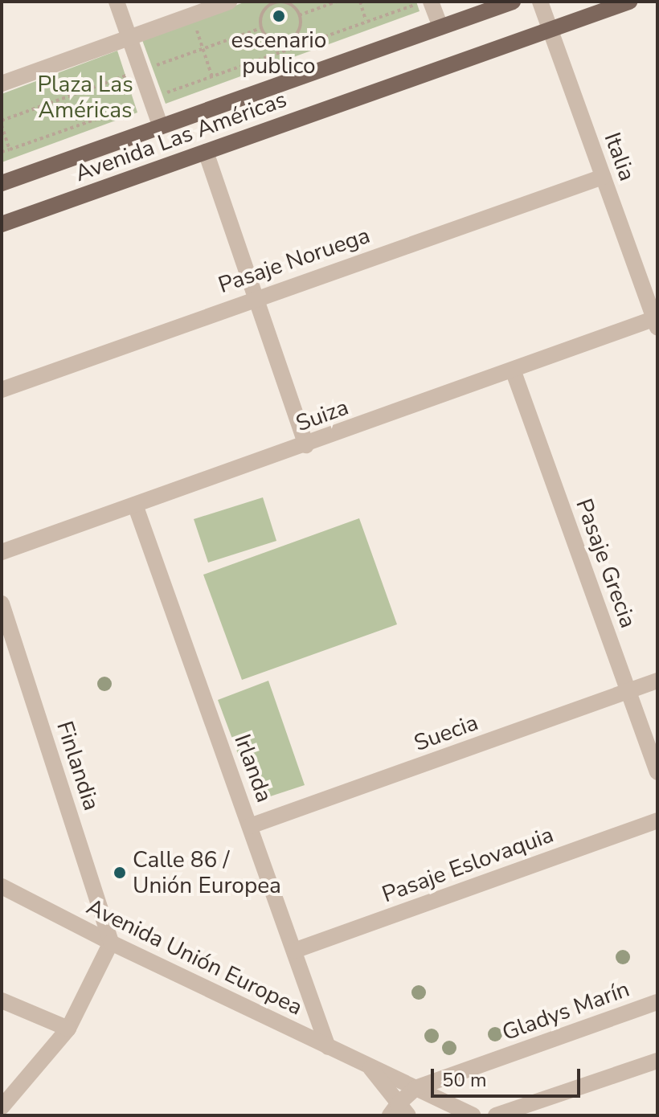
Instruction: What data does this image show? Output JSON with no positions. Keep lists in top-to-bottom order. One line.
{"streets":{"main road":["Avenida Las Américas"],"street":["Italia","Pasaje Noruega","Suiza","Pasaje Grecia","Suecia","Finlandia","Irlanda","Pasaje Eslovaquia","Avenida Unión Europea","Gladys Marín"]},"crossings":[["Avenida Las Américas","Italia"],["Italia","Pasaje Noruega"],["Italia","Suiza"],["Suiza","Pasaje Grecia"],["Suiza","Irlanda"],["Pasaje Grecia","Suecia"],["Suecia","Irlanda"],["Finlandia","Avenida Unión Europea"],["Irlanda","Pasaje Eslovaquia"],["Irlanda","Avenida Unión Europea"],["Avenida Unión Europea","Gladys Marín"]],"parks":["Plaza Las Américas"],"places":["escenario publico","Calle 86 / Unión Europea"],"scale_bar":"50 m"}
